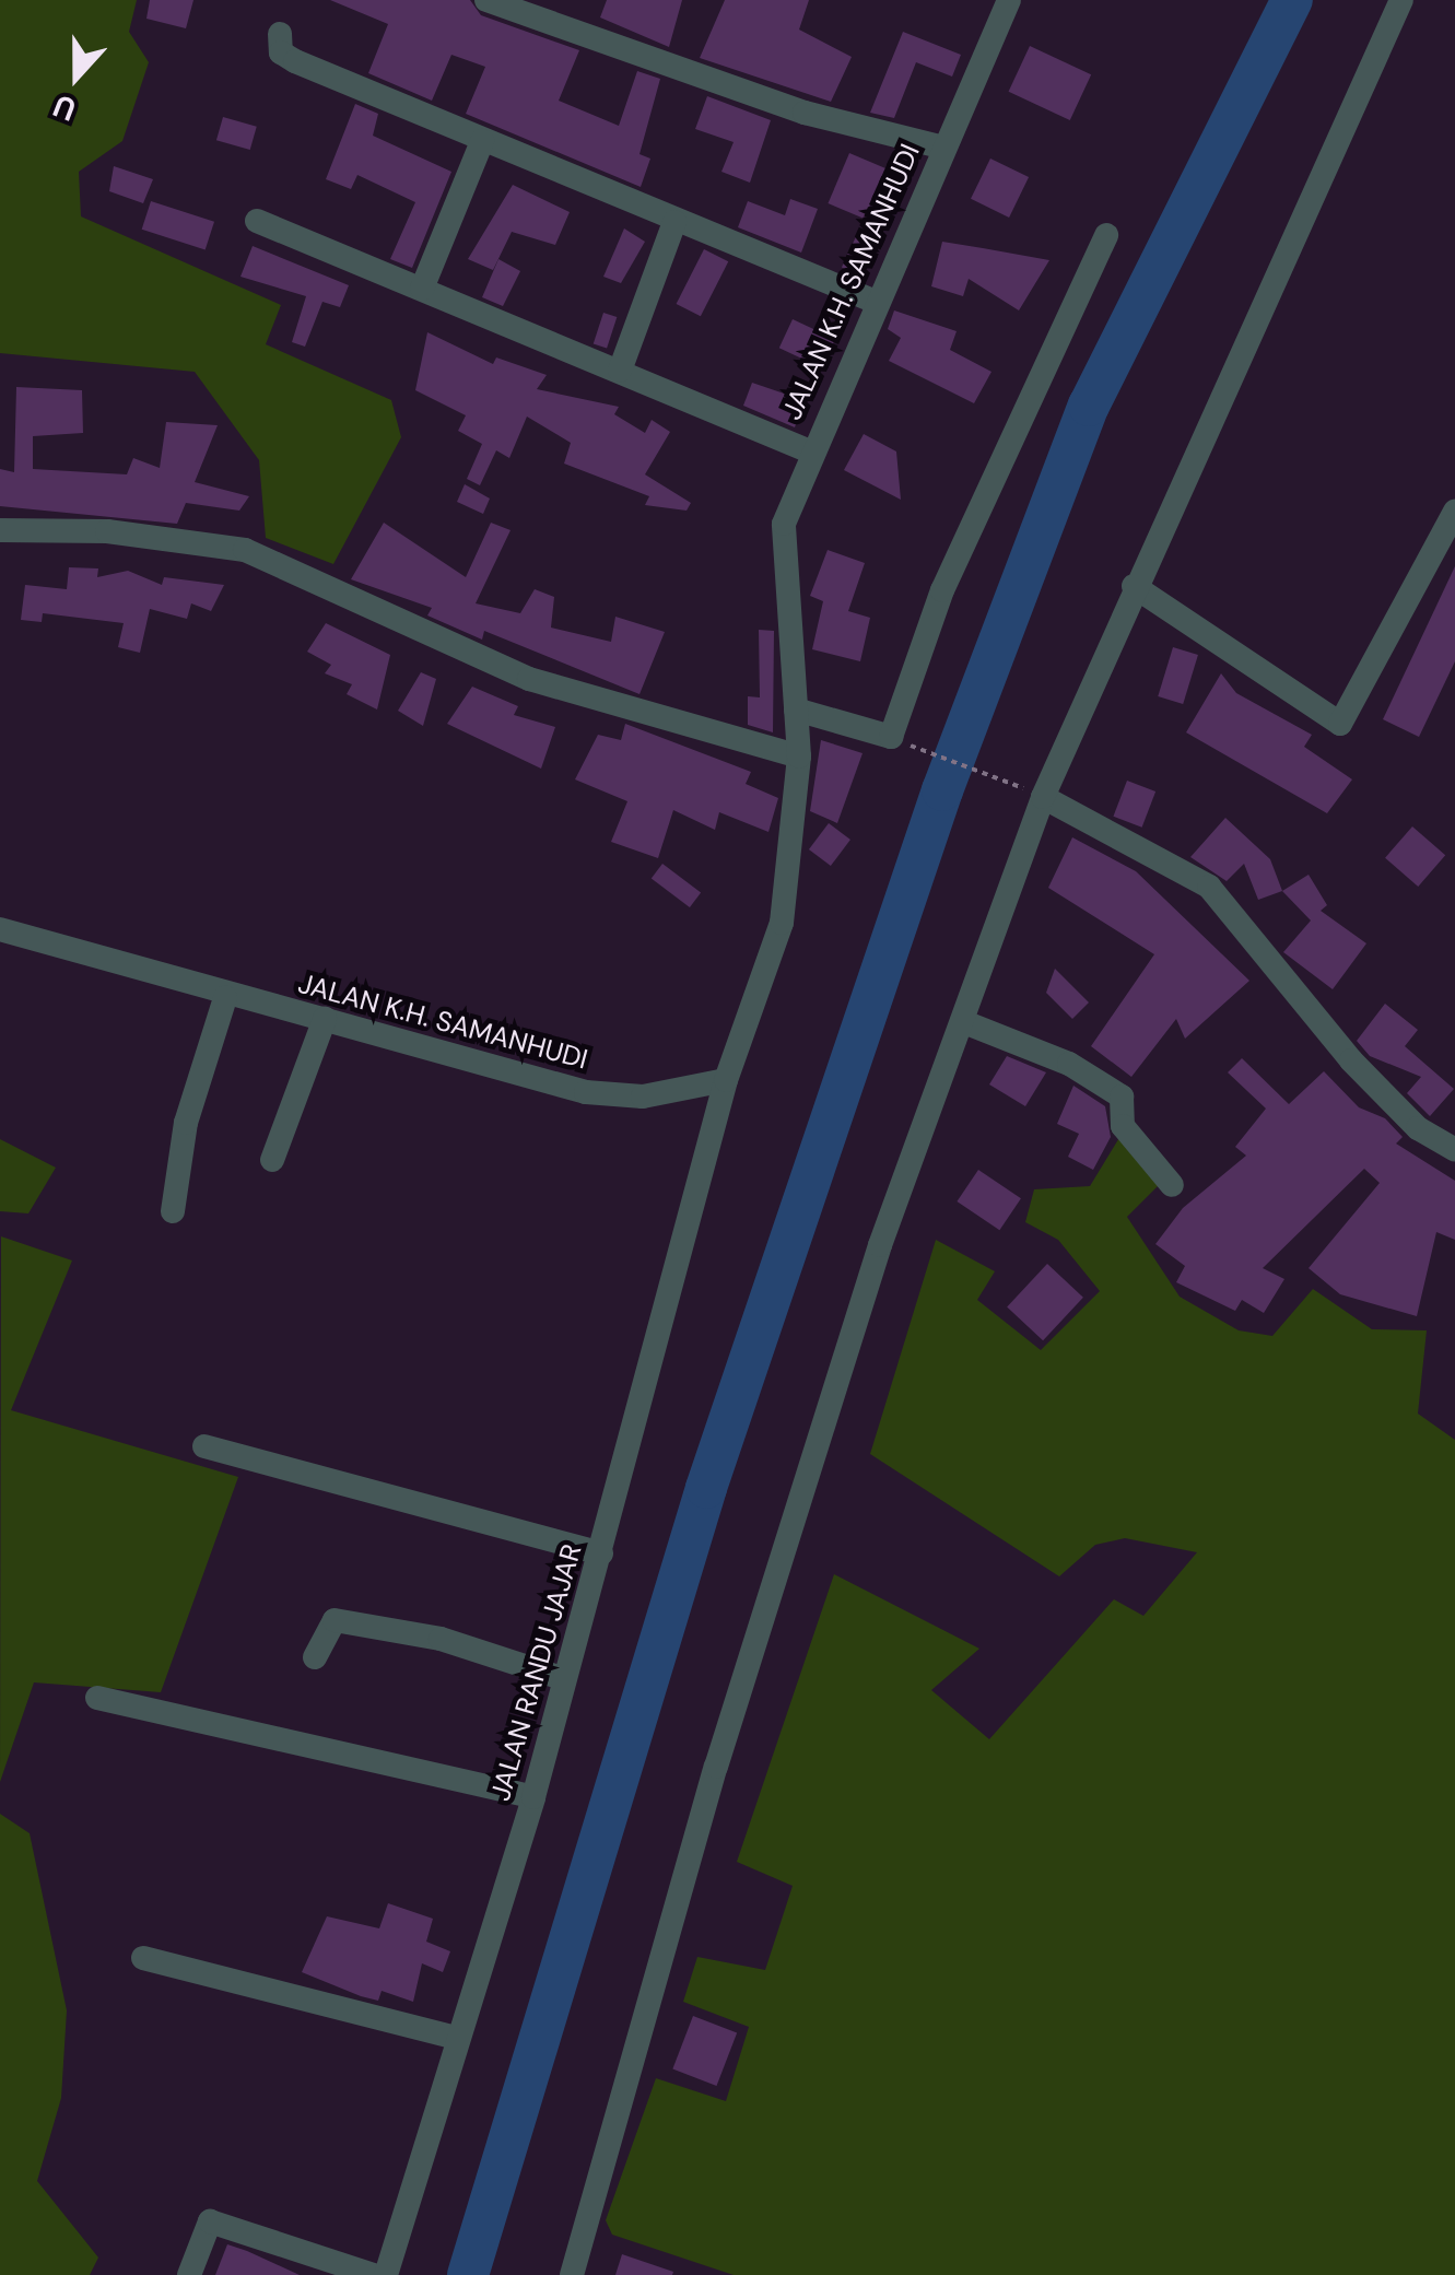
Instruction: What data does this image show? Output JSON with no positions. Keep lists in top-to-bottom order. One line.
{"streets":{"street":["JALAN K.H. SAMANHUDI","JALAN RANDU JAJAR"]},"crossings":[["JALAN K.H. SAMANHUDI","JALAN RANDU JAJAR"]],"north":"bottom"}
